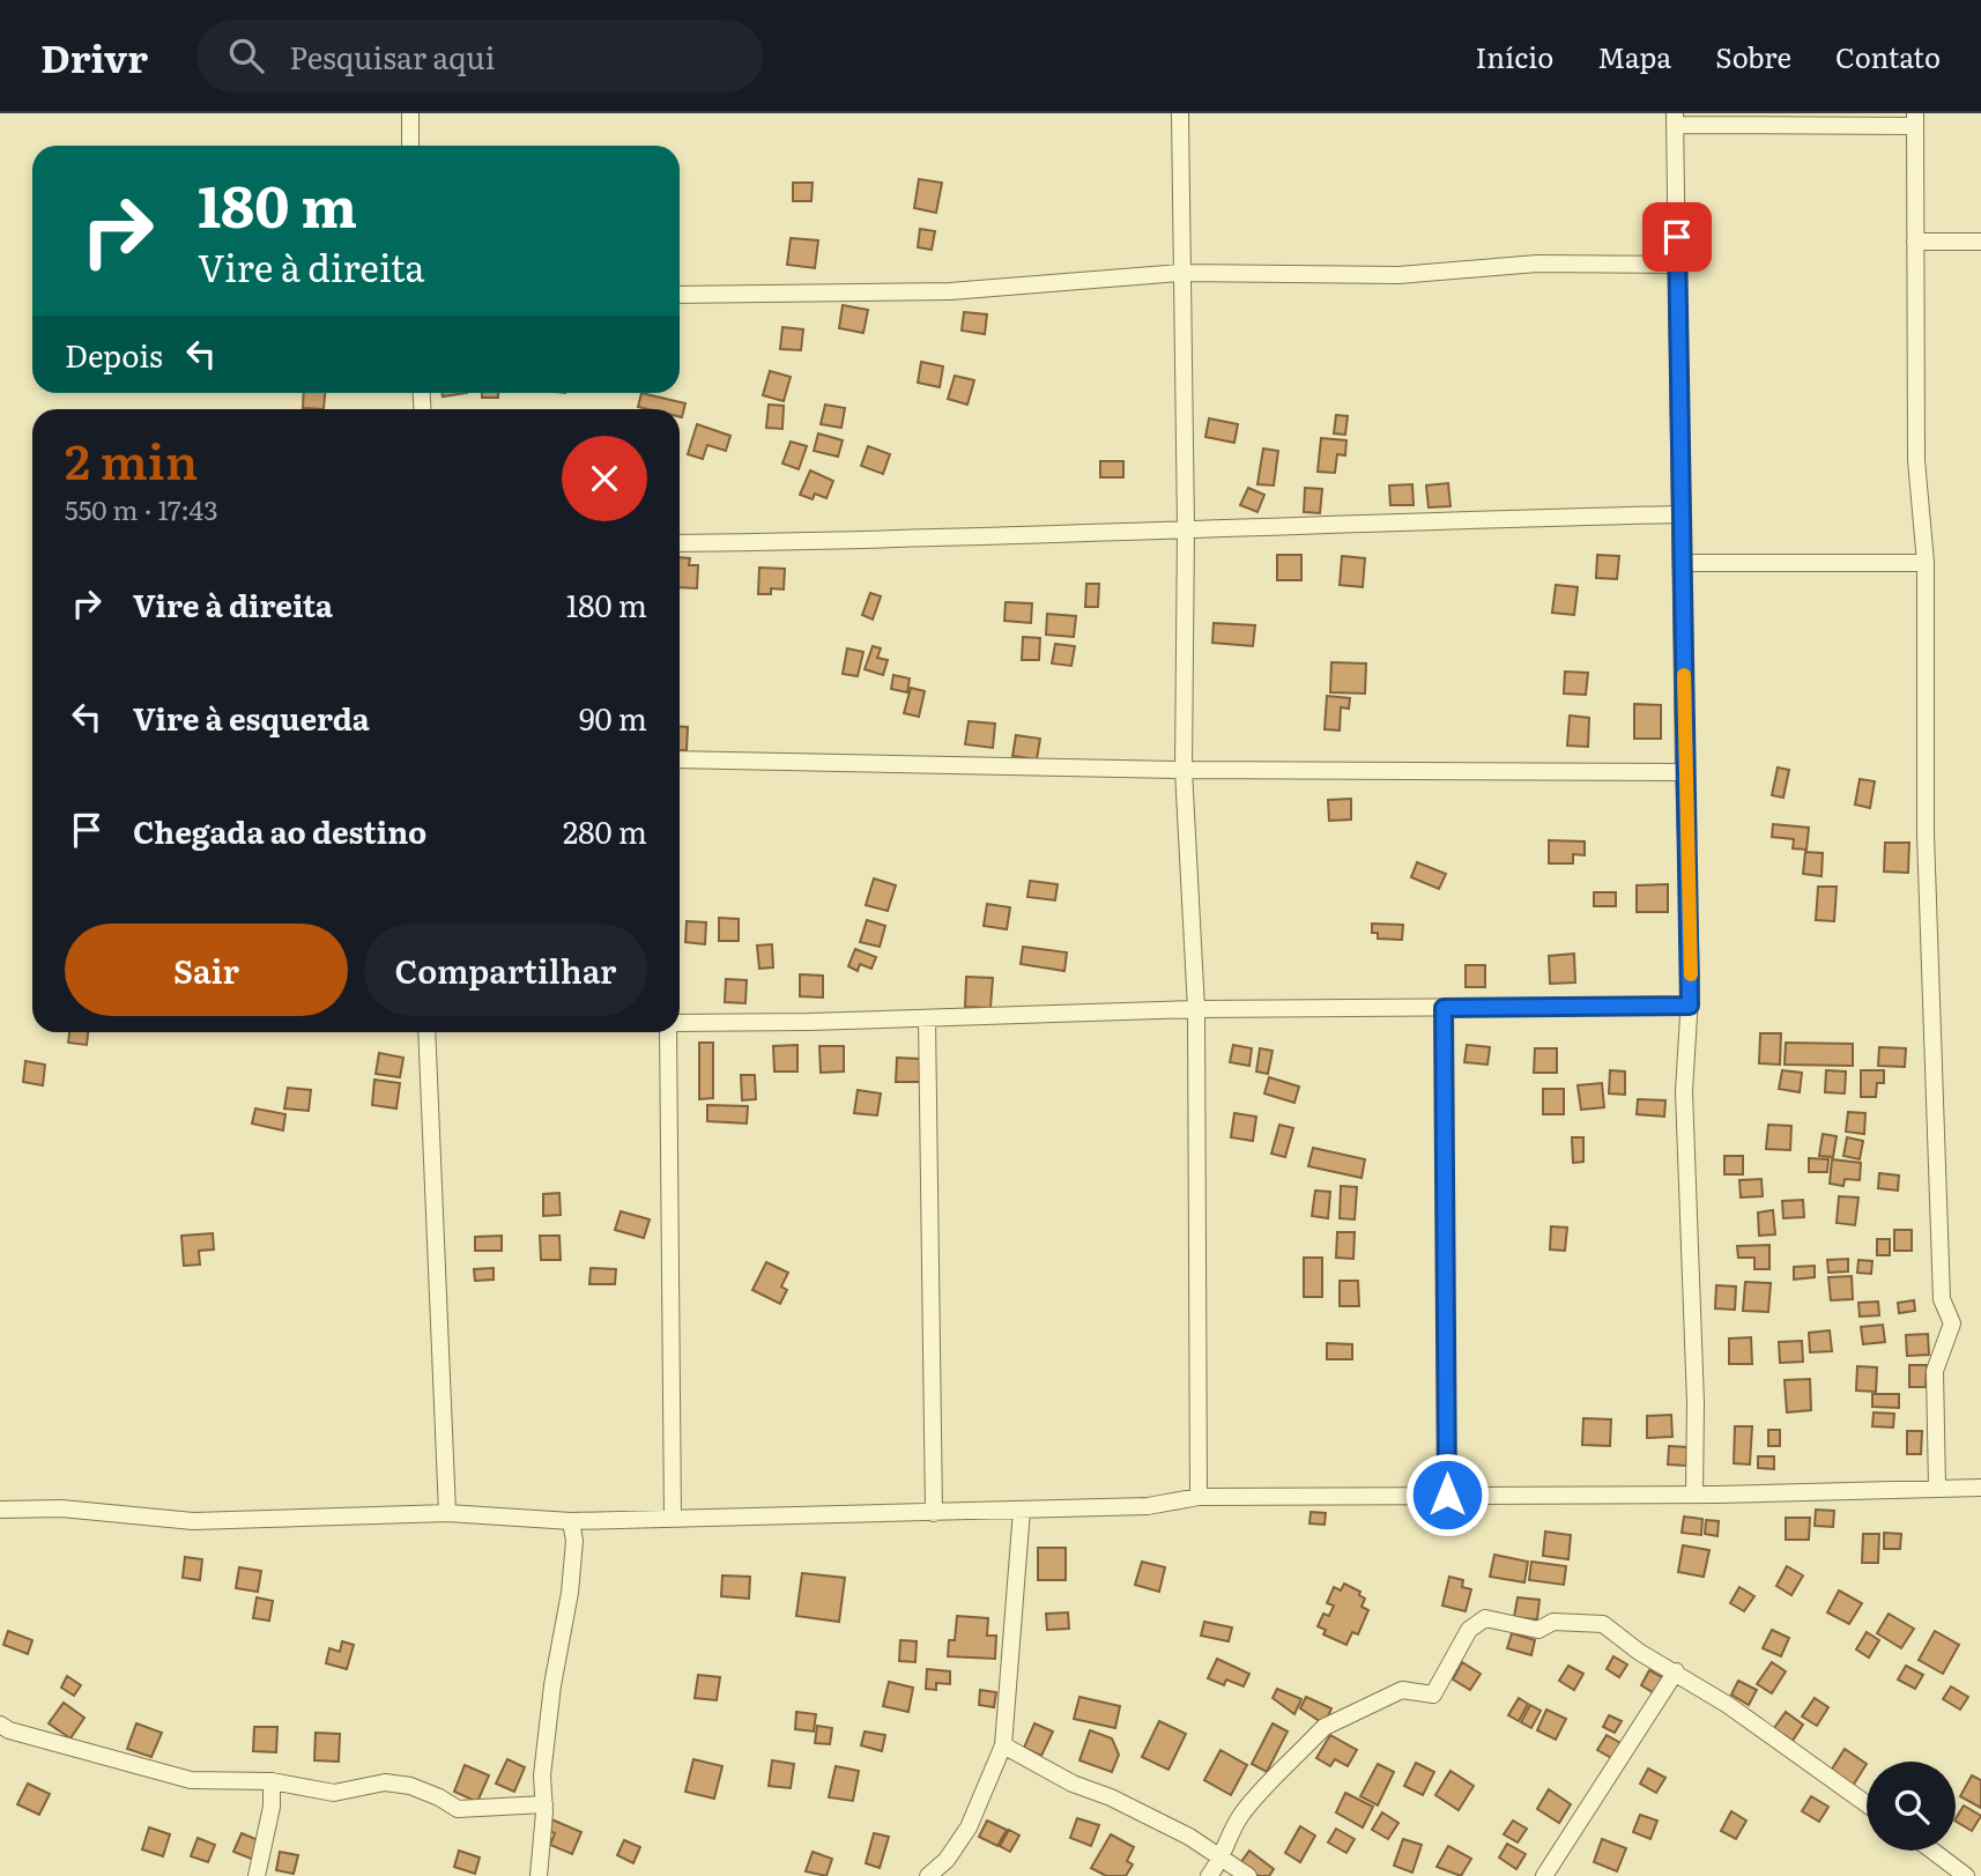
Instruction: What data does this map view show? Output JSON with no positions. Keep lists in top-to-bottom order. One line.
{"page":{"header":"Drivr","search":"Pesquisar aqui","nav":["Início","Mapa","Sobre","Contato"],"turn":["180 m","Vire à direita"],"then":"Depois","heading":["2 min","550 m · 17:43"],"list":[{"name":"Vire à direita","value":"180 m"},{"name":"Vire à esquerda","value":"90 m"},{"name":"Chegada ao destino","value":"280 m"}],"buttons":["Sair","Compartilhar"]}}
